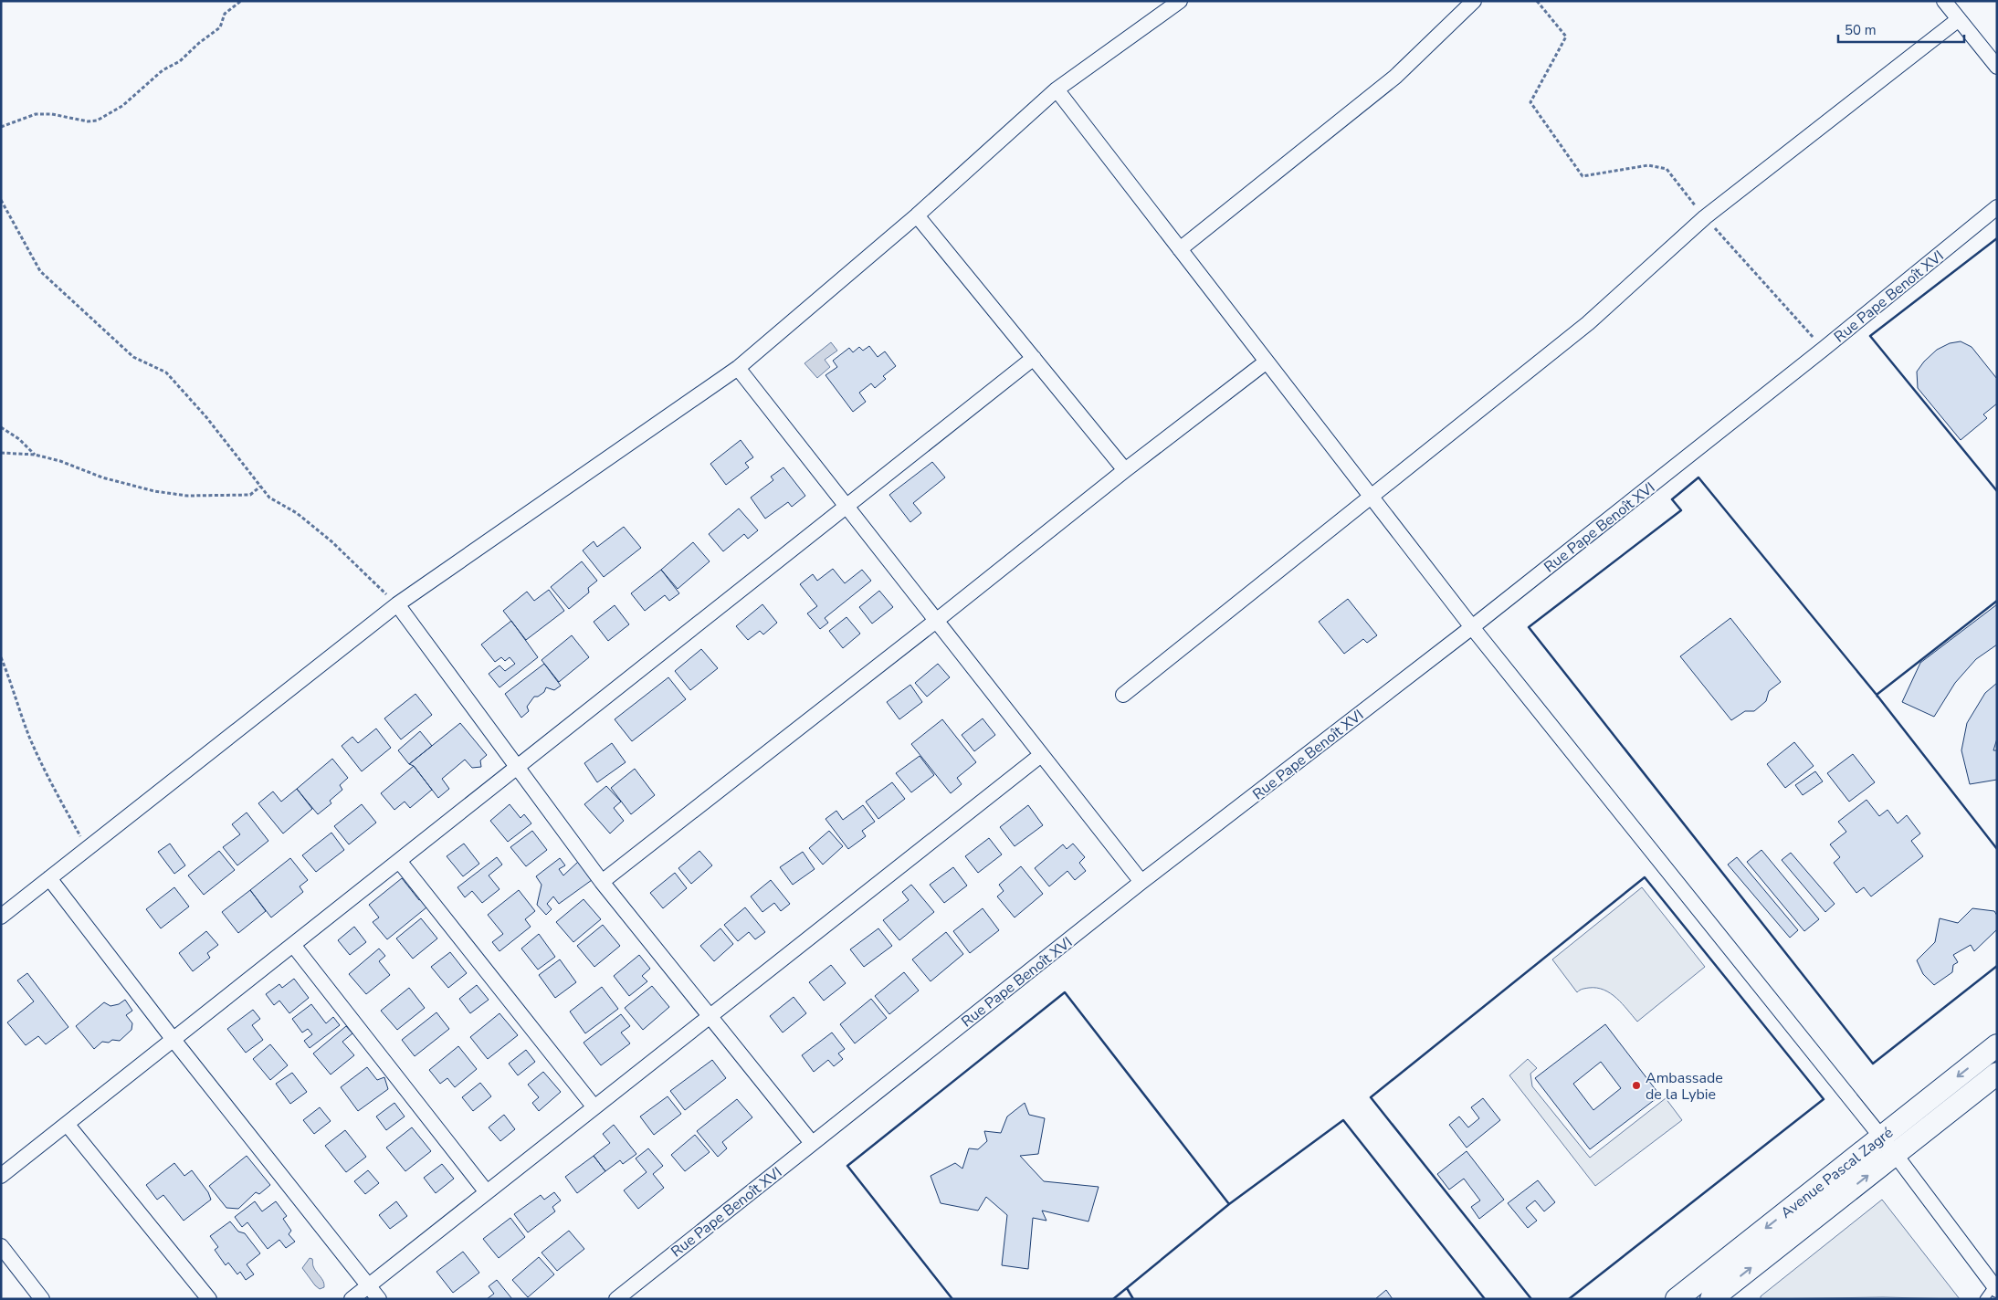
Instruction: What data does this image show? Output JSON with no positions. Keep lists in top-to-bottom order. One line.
{"streets":{"main road":["Avenue Pascal Zagré"],"street":["Rue Pape Benoît XVI"]},"places":["Ambassade de la Lybie"],"scale_bar":"50 m"}
